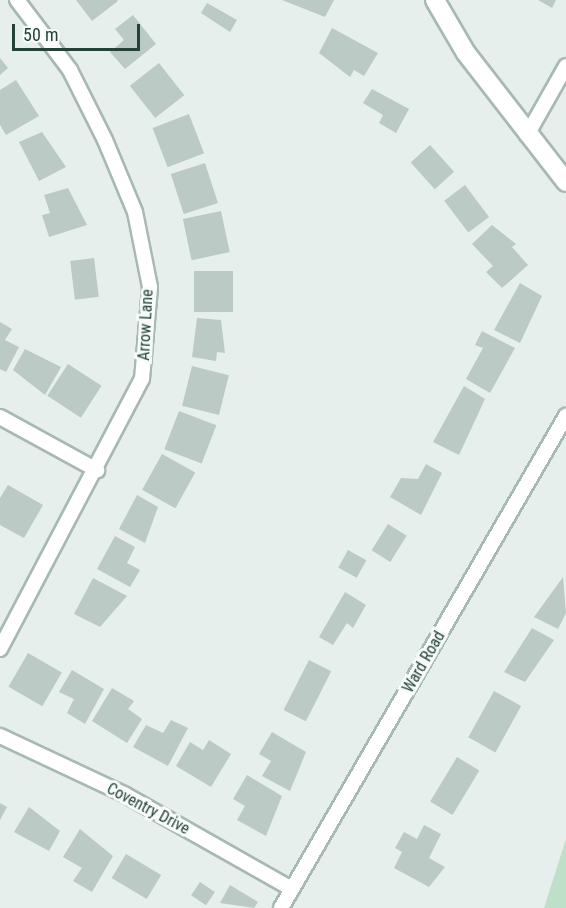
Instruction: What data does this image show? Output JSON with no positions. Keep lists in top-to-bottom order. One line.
{"streets":{"street":["Arrow Lane","Ward Road","Coventry Drive"]},"crossings":[["Ward Road","Coventry Drive"]],"scale_bar":"50 m"}
